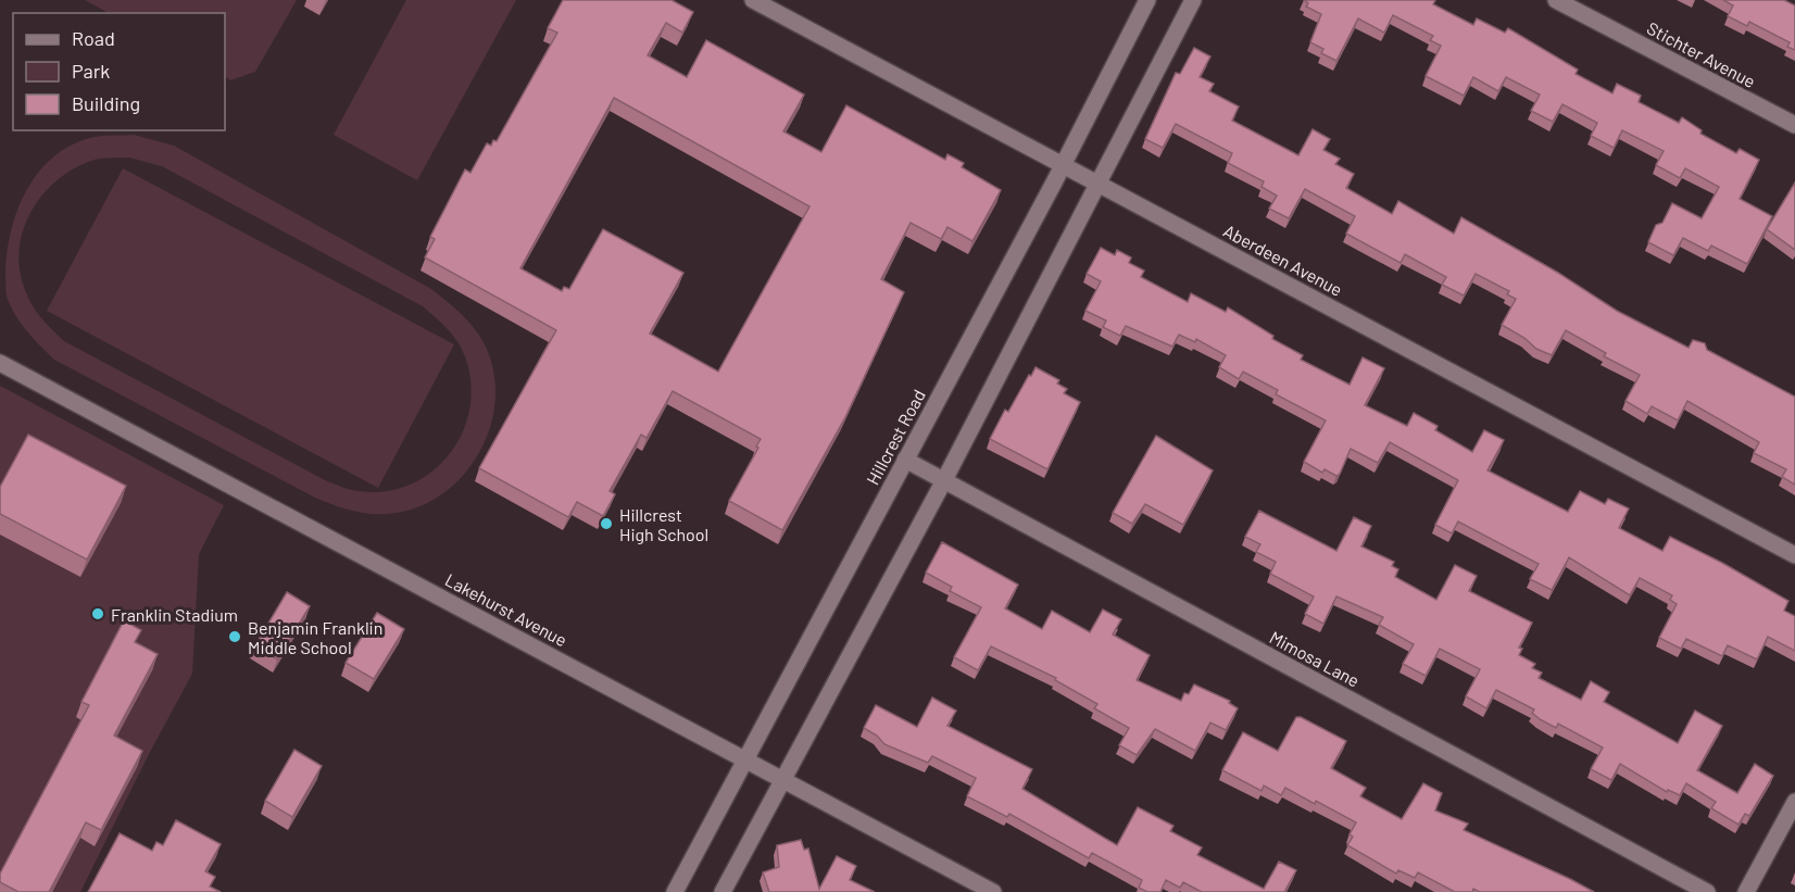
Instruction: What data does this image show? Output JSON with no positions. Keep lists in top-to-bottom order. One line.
{"streets":{"street":["Stichter Avenue","Aberdeen Avenue","Hillcrest Road","Lakehurst Avenue","Mimosa Lane"]},"crossings":[["Aberdeen Avenue","Hillcrest Road"],["Hillcrest Road","Lakehurst Avenue"],["Hillcrest Road","Mimosa Lane"]],"places":["Hillcrest High School","Franklin Stadium","Benjamin Franklin Middle School"],"legend":["Road","Park","Building"]}
